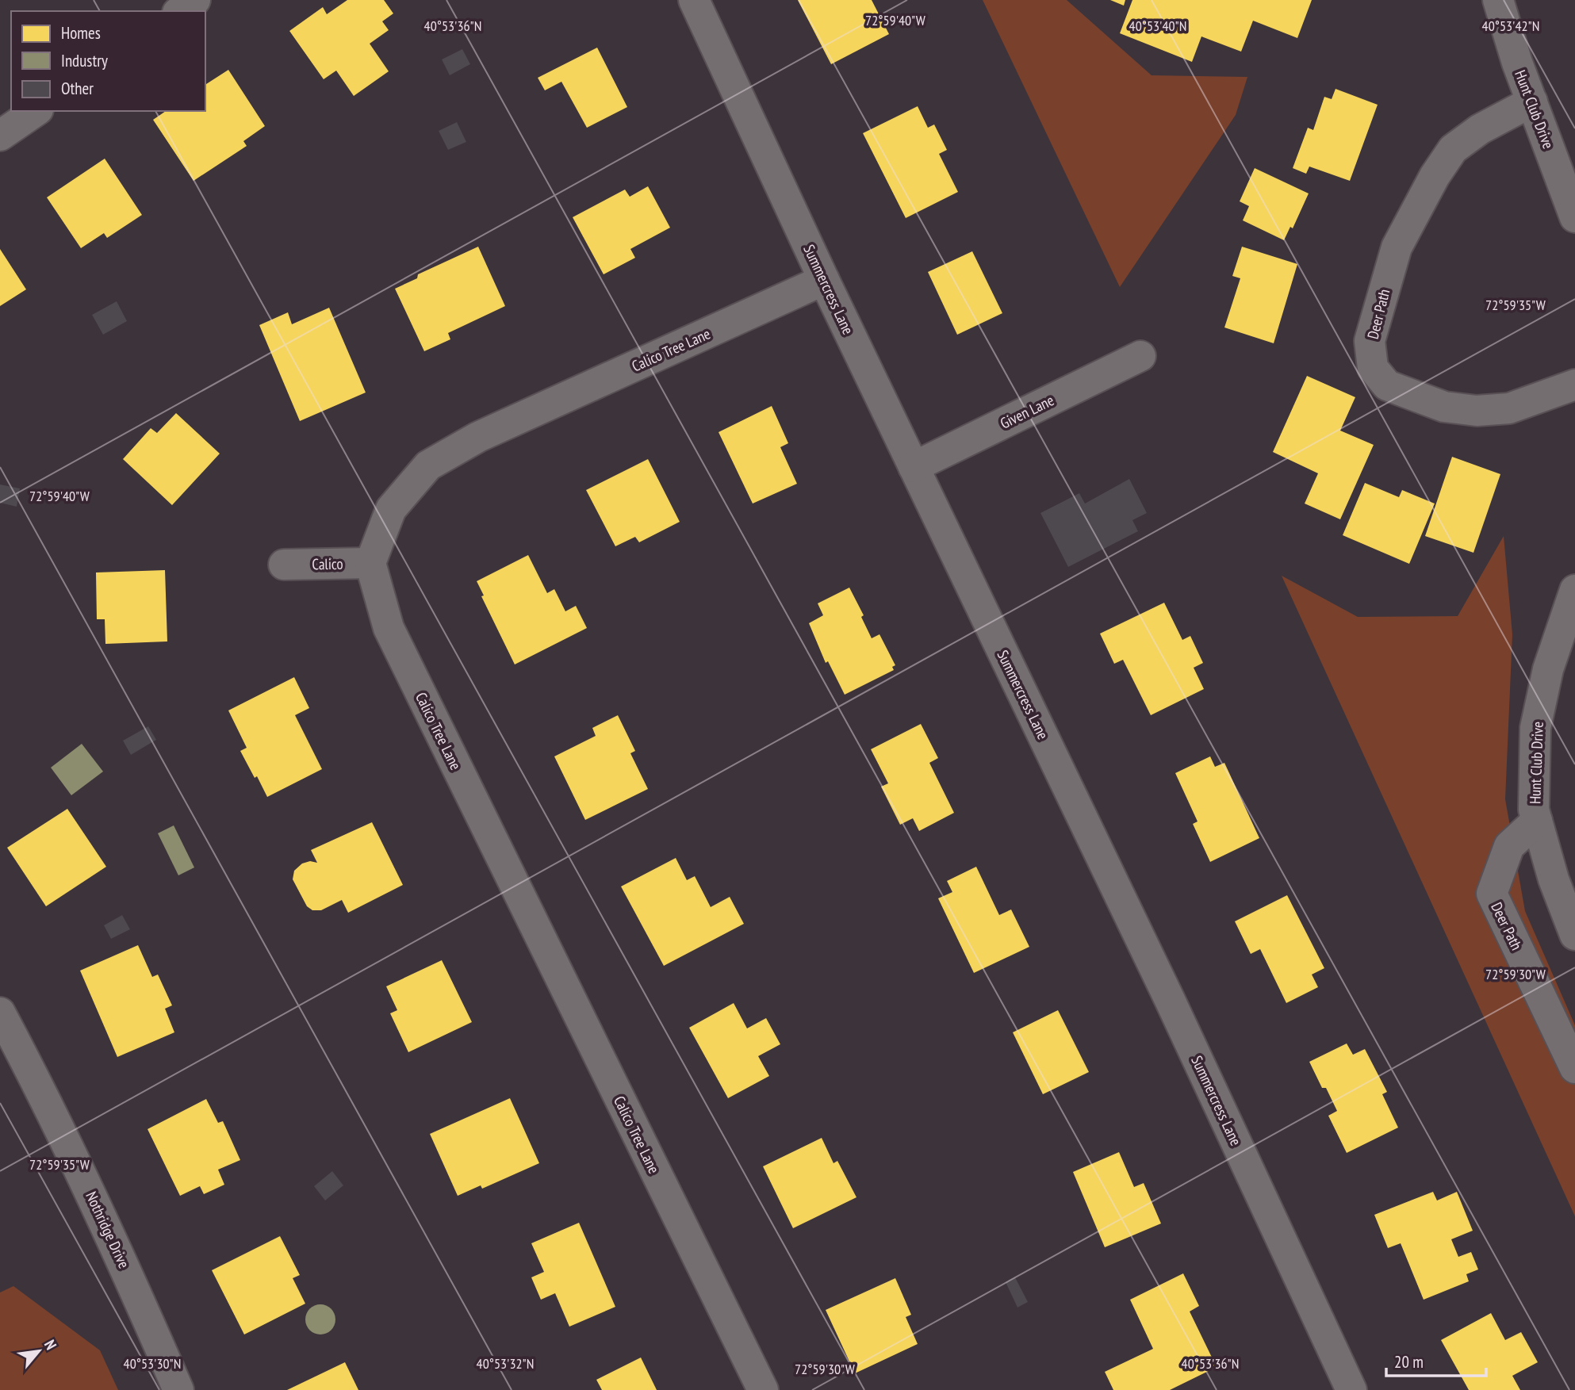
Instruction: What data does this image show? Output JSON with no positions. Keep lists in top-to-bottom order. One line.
{"streets":{"street":["Hunt Club Drive","Summercress Lane","Deer Path","Calico Tree Lane","Given Lane","Calico","Nothridge Drive"]},"crossings":[["Hunt Club Drive","Deer Path"],["Summercress Lane","Calico Tree Lane"],["Summercress Lane","Given Lane"],["Calico Tree Lane","Calico"]],"legend":["Homes","Industry","Other"],"scale_bar":"20 m","north":"top right","coordinates":["72°59'40\"W","40°53'42\"N","40°53'36\"N","40°53'40\"N","72°59'35\"W","72°59'30\"W","40°53'30\"N","40°53'32\"N"]}
